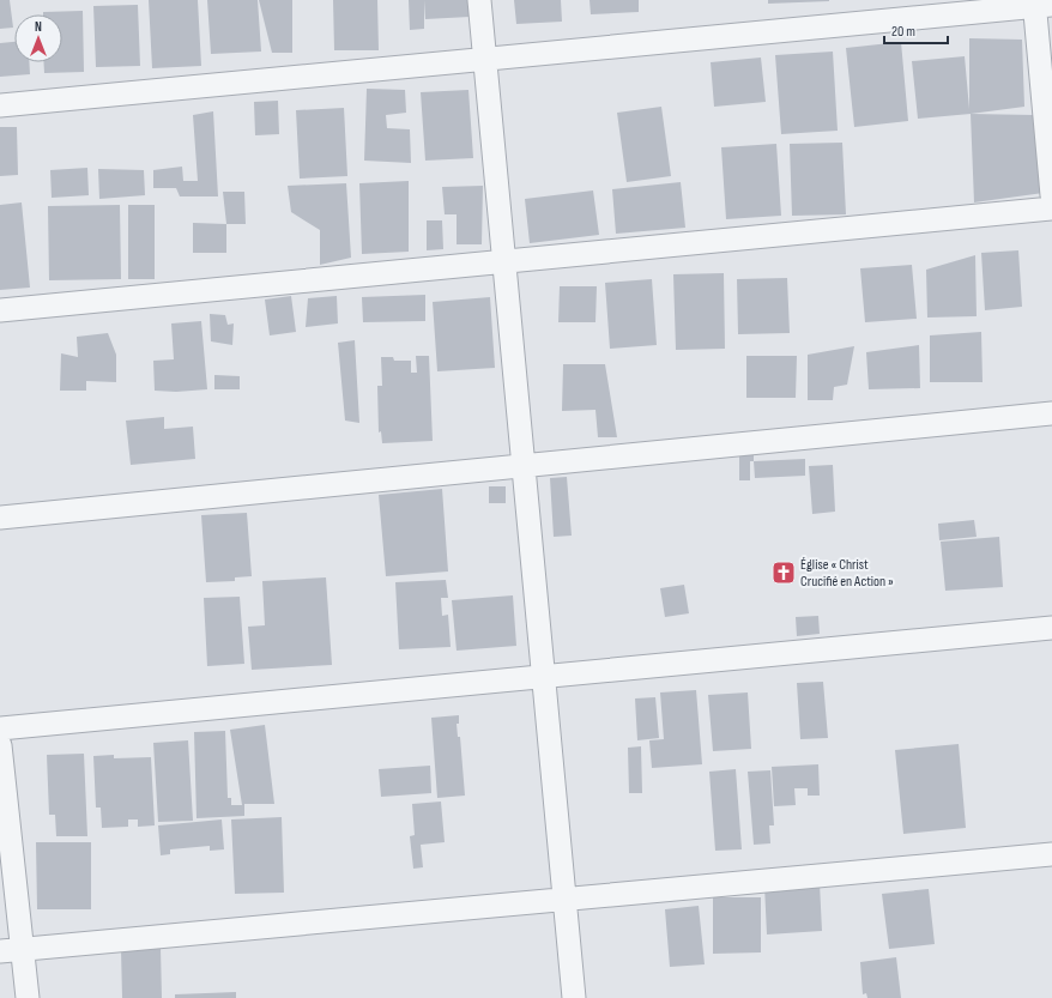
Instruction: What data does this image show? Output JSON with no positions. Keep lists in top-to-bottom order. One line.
{"places":{"church":["Église « Christ Crucifié en Action »"]},"scale_bar":"20 m","north":"top"}
